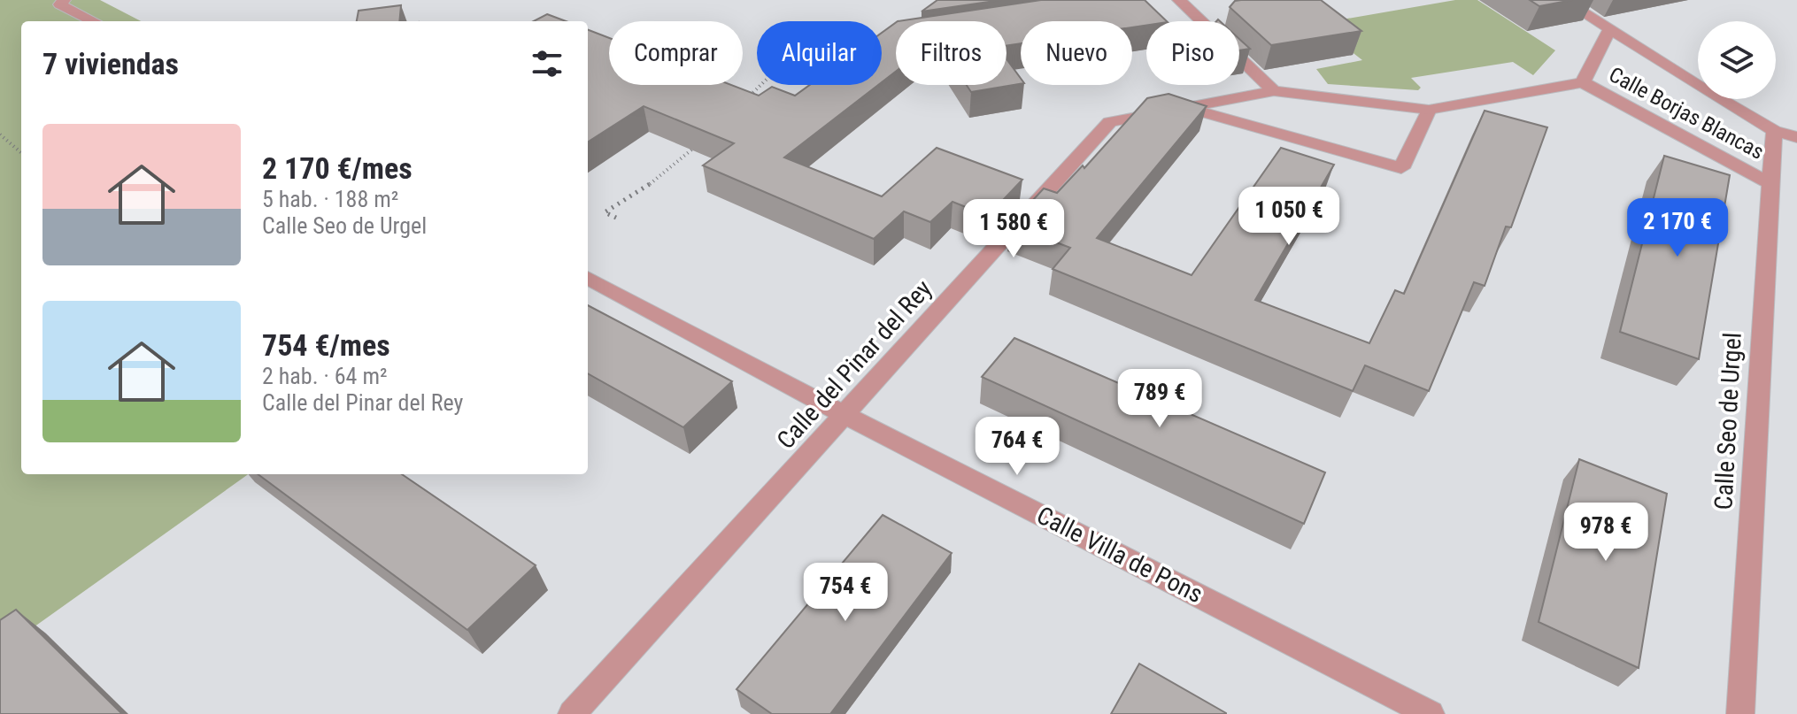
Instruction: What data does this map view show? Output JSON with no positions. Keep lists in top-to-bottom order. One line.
{"streets":{"street":["Calle Borjas Blancas","Calle del Pinar del Rey","Calle Seo de Urgel","Calle Villa de Pons"]},"crossings":[["Calle Borjas Blancas","Calle del Pinar del Rey"],["Calle Borjas Blancas","Calle Seo de Urgel"],["Calle del Pinar del Rey","Calle Villa de Pons"]],"page":{"chip":["Comprar","Alquilar","Filtros","Nuevo","Piso"],"heading":"7 viviendas","list":[{"name":"2 170 €/mes","note":"5 hab. · 188 m² · Calle Seo de Urgel"},{"name":"754 €/mes","note":"2 hab. · 64 m² · Calle del Pinar del Rey"}],"price":["1 050 €","2 170 €","1 580 €","789 €","764 €","978 €","754 €"]}}
